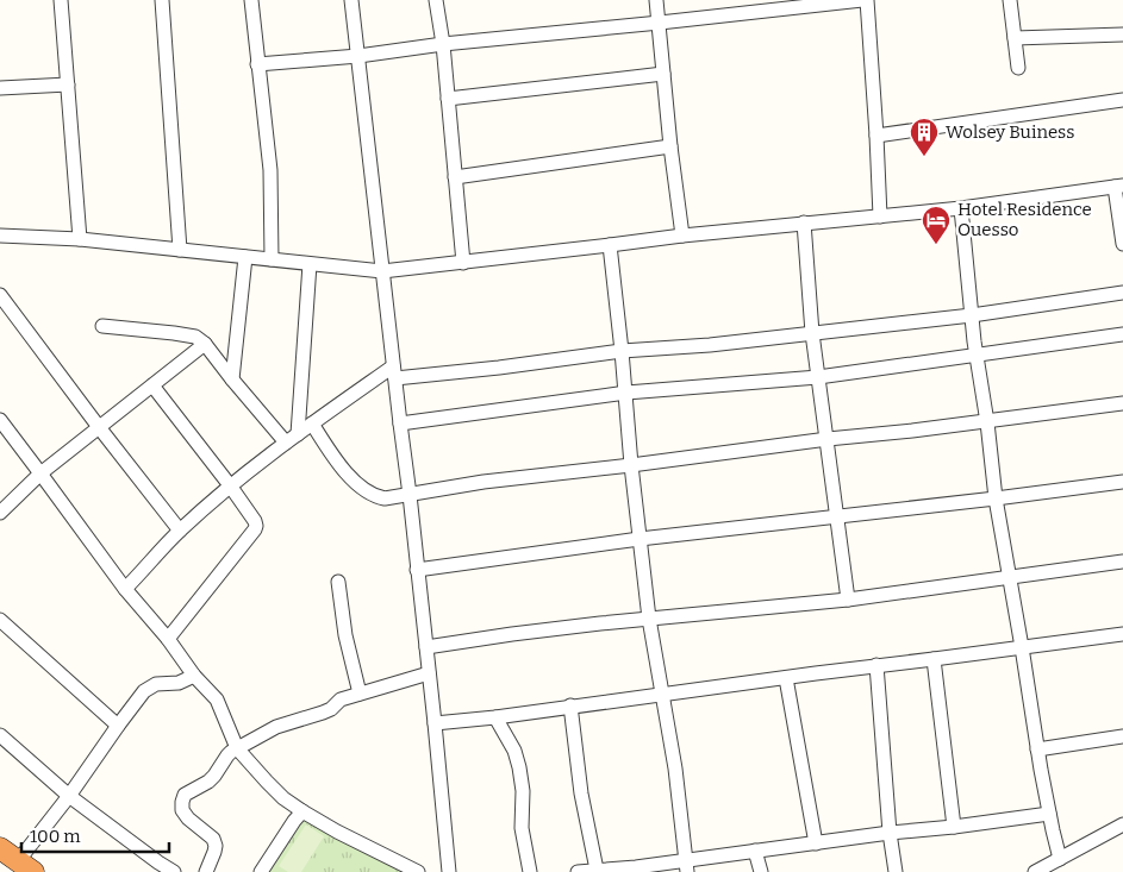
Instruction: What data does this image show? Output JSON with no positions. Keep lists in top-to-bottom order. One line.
{"places":{"building":["Wolsey Buiness"],"hotel":["Hotel Residence Ouesso"]},"scale_bar":"100 m"}
